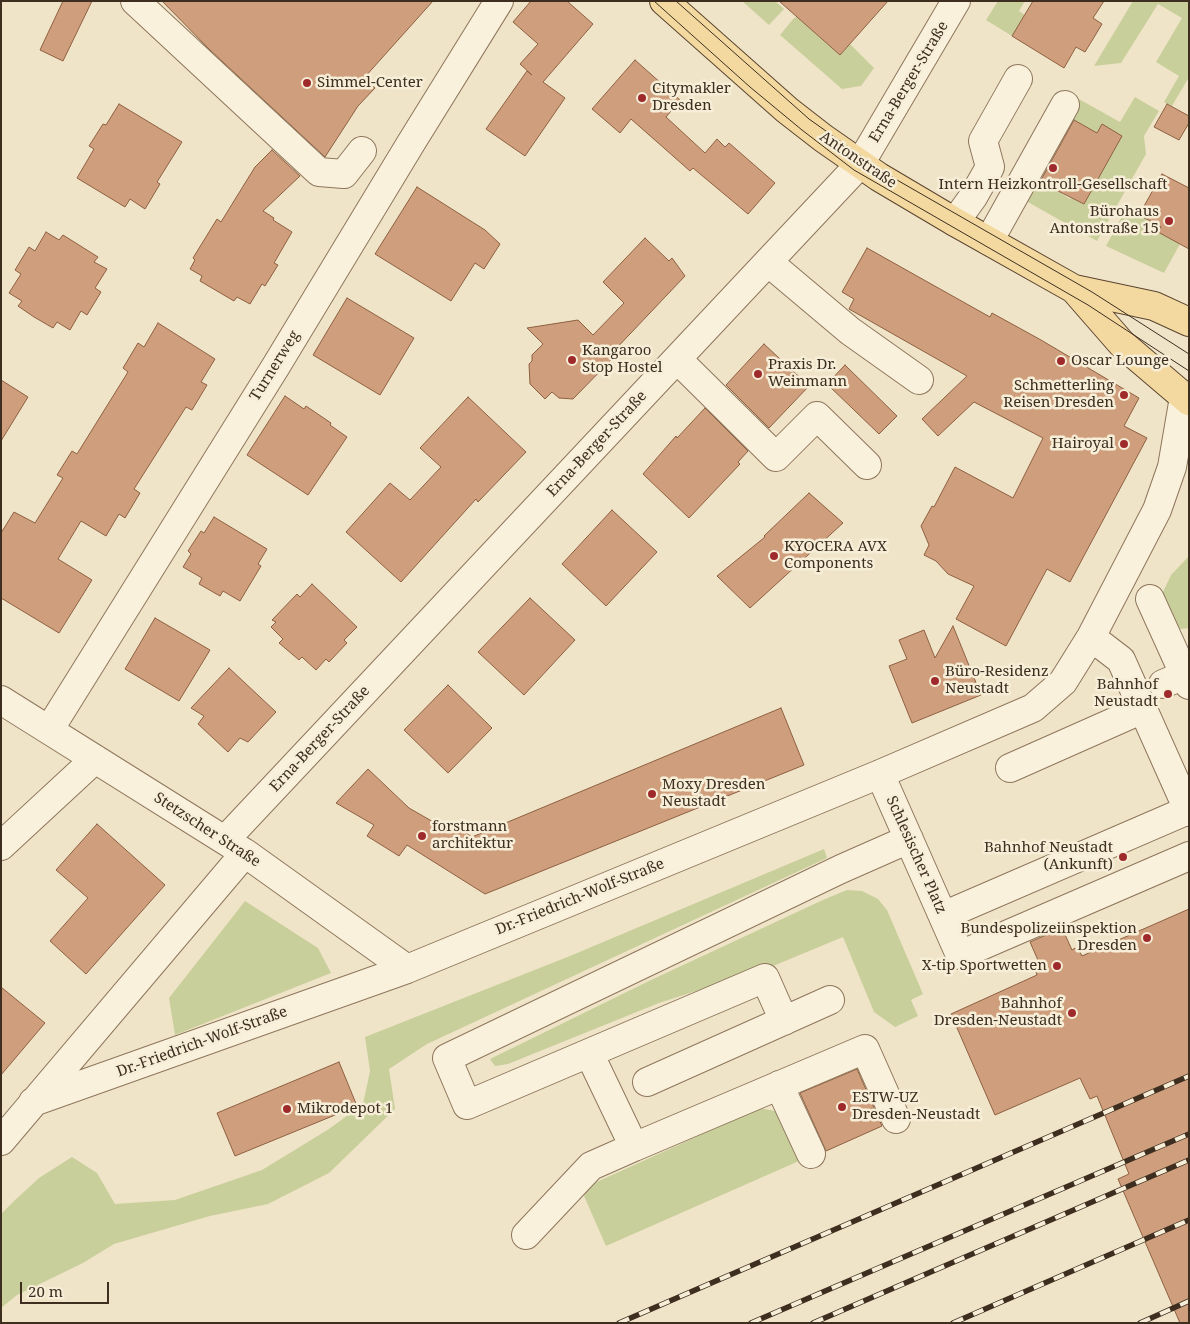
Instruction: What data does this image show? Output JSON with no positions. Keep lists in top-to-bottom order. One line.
{"streets":{"main road":["Antonstraße"],"street":["Erna-Berger-Straße","Turnerweg","Stetzscher Straße","Schlesischer Platz","Dr.-Friedrich-Wolf-Straße"]},"crossings":[["Erna-Berger-Straße","Antonstraße"],["Erna-Berger-Straße","Stetzscher Straße"],["Turnerweg","Stetzscher Straße"],["Stetzscher Straße","Dr.-Friedrich-Wolf-Straße"],["Schlesischer Platz","Dr.-Friedrich-Wolf-Straße"]],"places":["Simmel-Center","Citymakler Dresden","Intern Heizkontroll-Gesellschaft","Bürohaus Antonstraße 15","Kangaroo Stop Hostel","Oscar Lounge","Praxis Dr. Weinmann","Schmetterling Reisen Dresden","Hairoyal","KYOCERA AVX Components","Büro-Residenz Neustadt","Bahnhof Neustadt","Moxy Dresden Neustadt","forstmann architektur","Bahnhof Neustadt (Ankunft)","Bundespolizeiinspektion Dresden","X-tip Sportwetten","Bahnhof Dresden-Neustadt","ESTW-UZ Dresden-Neustadt","Mikrodepot 1"],"scale_bar":"20 m"}
